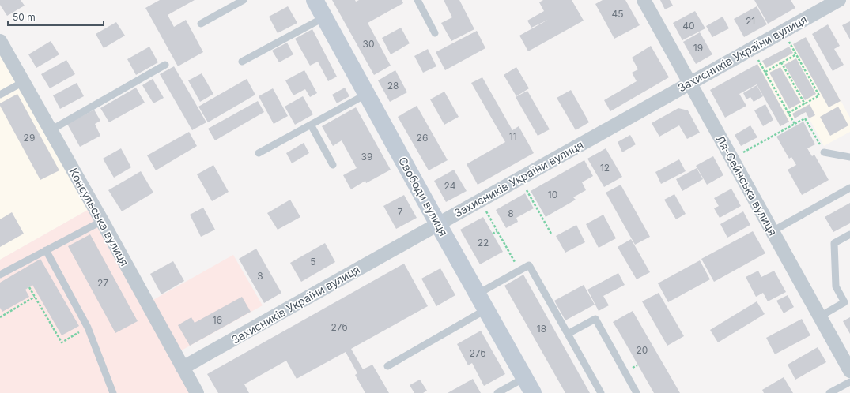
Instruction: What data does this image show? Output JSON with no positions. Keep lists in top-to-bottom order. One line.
{"streets":{"main road":["Свободи вулиця"],"street":["Захисників України вулиця","Ля-Сейнська вулиця","Консульська вулиця"]},"crossings":[["Захисників України вулиця","Ля-Сейнська вулиця"],["Захисників України вулиця","Свободи вулиця"],["Захисників України вулиця","Консульська вулиця"]],"house_numbers":["45","21","40","30","19","28","11","29","26","39","12","24","10","7","8","22","5","3","27","16","27б","18","20","27б"],"scale_bar":"50 m"}
